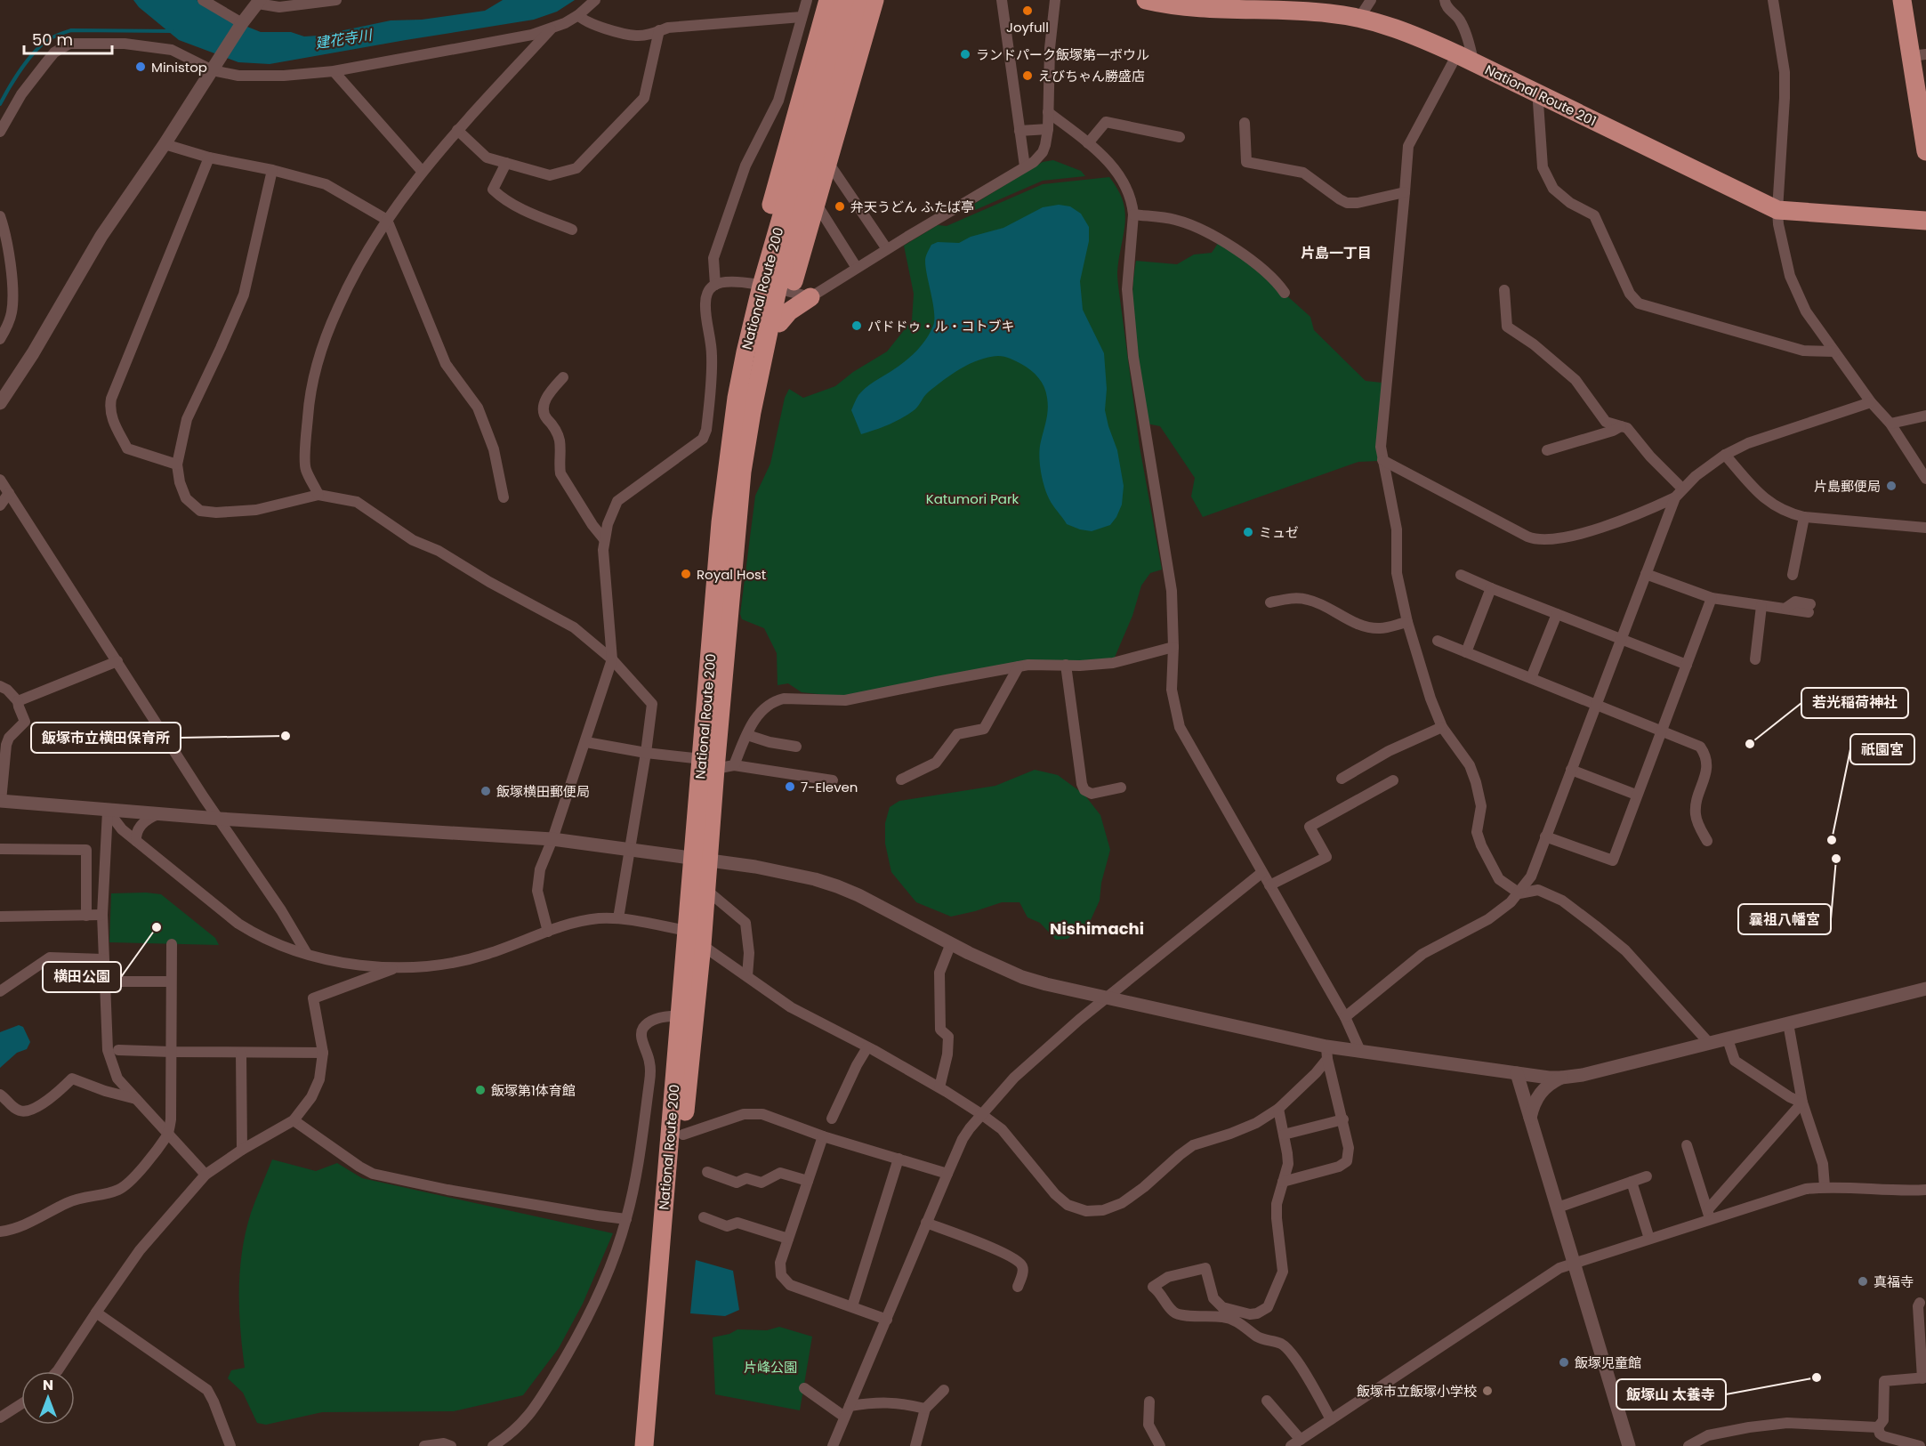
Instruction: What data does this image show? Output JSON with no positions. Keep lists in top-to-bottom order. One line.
{"streets":{"highway":["National Route 201","National Route 200"]},"districts":["片島一丁目","Nishimachi"],"water":["建花寺川"],"parks":["Katumori Park","片峰公園"],"places":["Joyfull","ランドパーク飯塚第一ボウル","Ministop","えびちゃん勝盛店","弁天うどん ふたば亭","パドドゥ・ル・コトブキ","片島郵便局","ミュゼ","Royal Host","飯塚市立横田保育所","若光稲荷神社","7-Eleven","飯塚横田郵便局","祇園宮","曩祖八幡宮","横田公園","飯塚第1体育館","真福寺","飯塚児童館","飯塚山 太養寺","飯塚市立飯塚小学校"],"scale_bar":"50 m","north":"top"}
